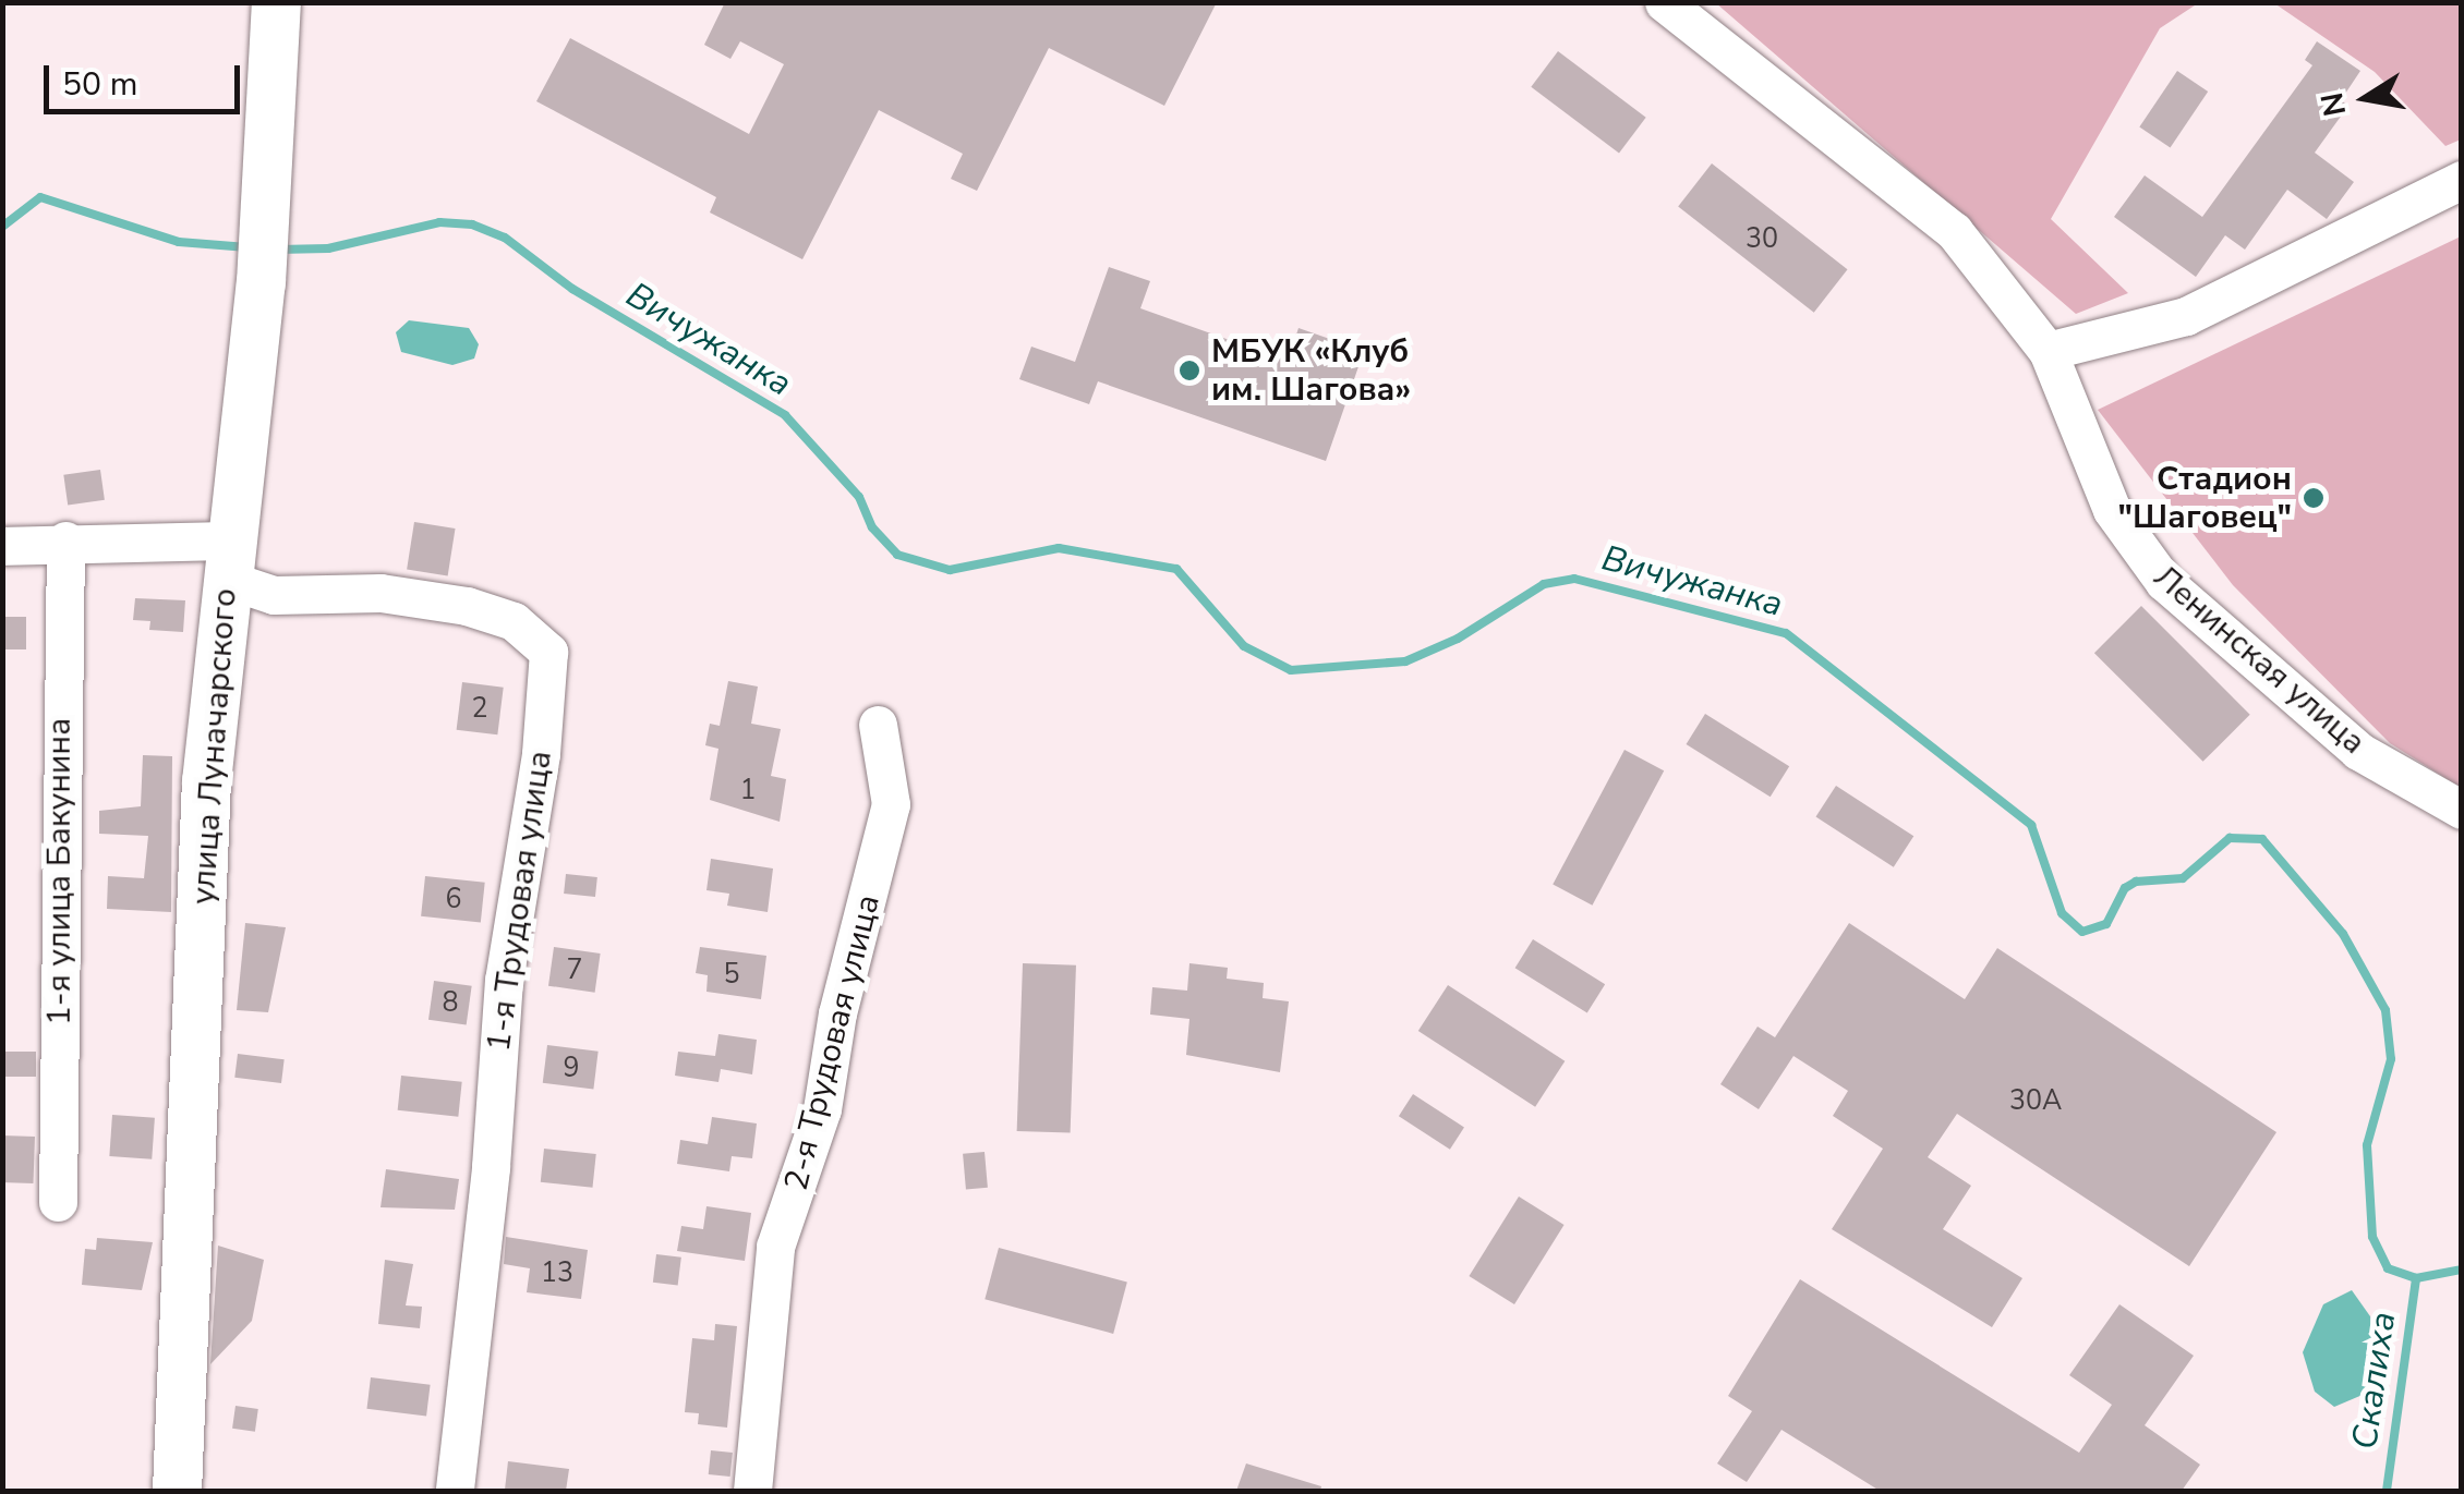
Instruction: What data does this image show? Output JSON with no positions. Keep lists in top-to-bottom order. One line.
{"streets":{"main road":["улица Луначарского"],"street":["Ленинская улица","1-я улица Бакунина","1-я Трудовая улица","2-я Трудовая улица"]},"crossings":[["улица Луначарского","1-я Трудовая улица"]],"water":["Вичужанка","Скалиха"],"places":["МБУК «Клуб им. Шагова»","Стадион \"Шаговец\""],"house_numbers":["30","2","1","6","7","5","8","9","30А","13"],"scale_bar":"50 m","north":"left"}
